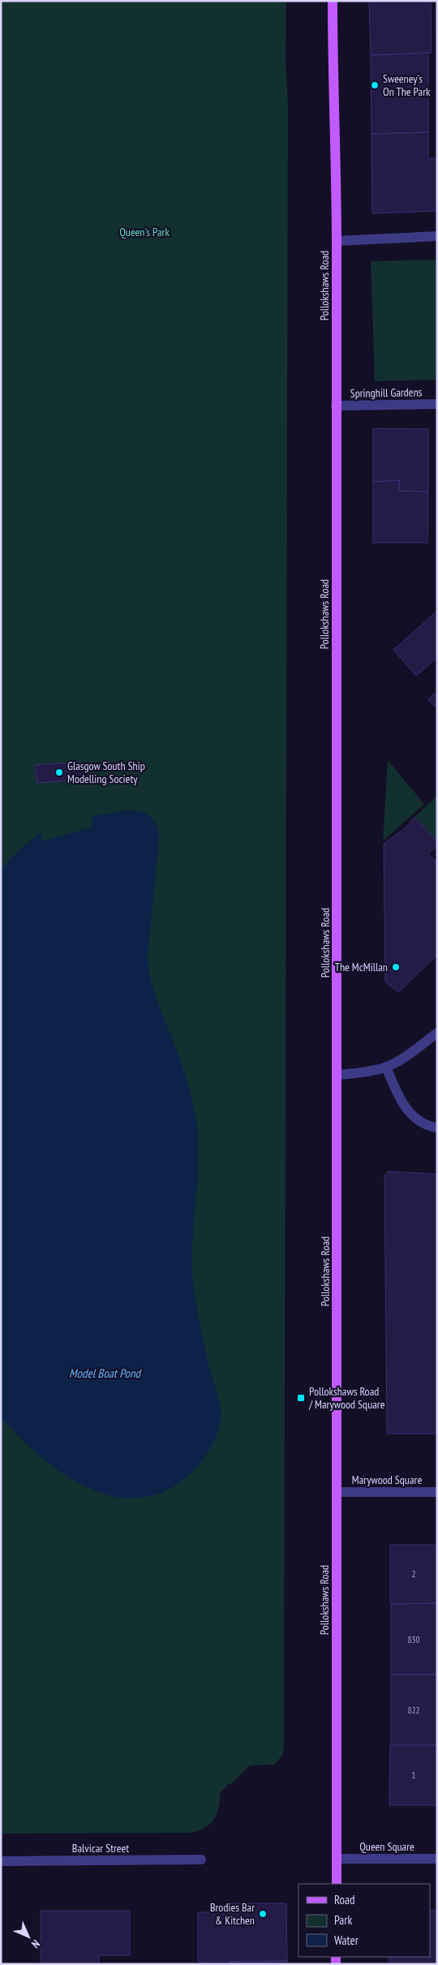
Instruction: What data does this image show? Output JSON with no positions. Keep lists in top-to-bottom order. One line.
{"streets":{"main road":["Pollokshaws Road"],"street":["Springhill Gardens","Marywood Square","Queen Square","Balvicar Street"]},"crossings":[["Pollokshaws Road","Springhill Gardens"],["Pollokshaws Road","Marywood Square"],["Pollokshaws Road","Queen Square"]],"water":["Model Boat Pond"],"parks":["Queen's Park"],"places":{"other":["Sweeney's On The Park","Glasgow South Ship Modelling Society","The McMillan","Brodies Bar & Kitchen"],"transit":["Pollokshaws Road / Marywood Square"]},"house_numbers":["2","830","822","1"],"legend":["Road","Park","Water"],"north":"bottom right"}
